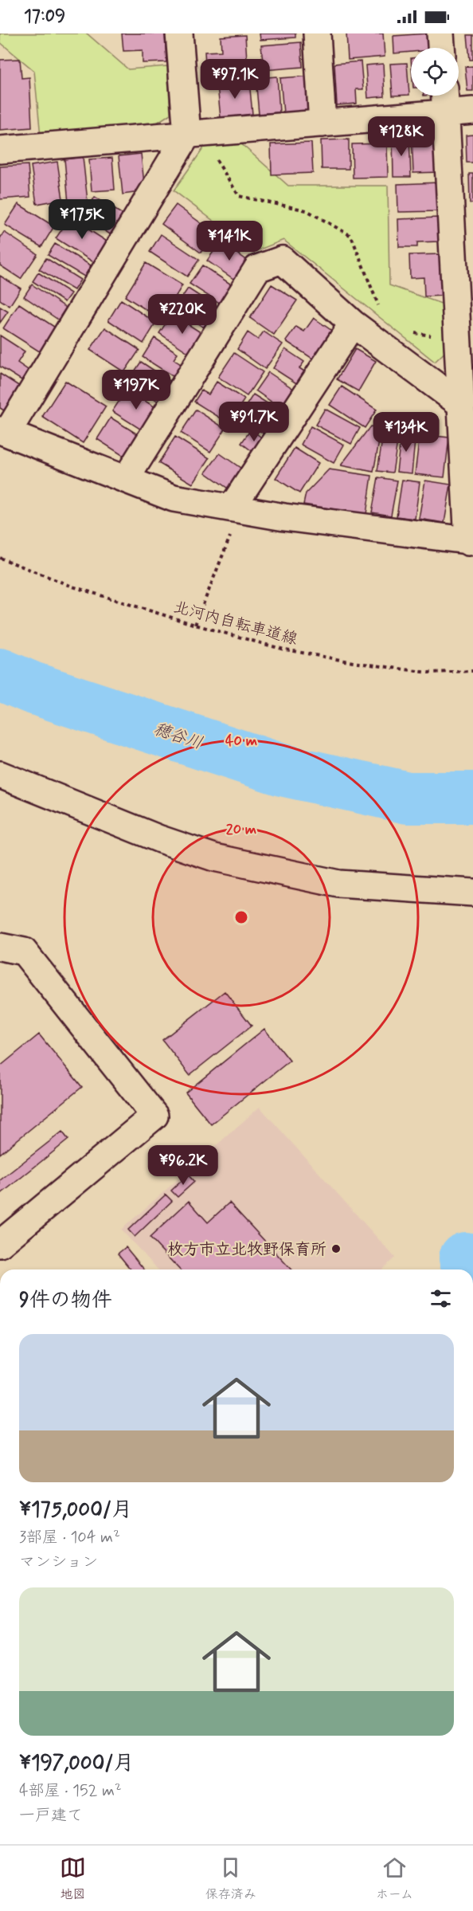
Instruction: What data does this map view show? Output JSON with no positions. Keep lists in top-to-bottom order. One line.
{"streets":{"path":["北河内自転車道線"]},"water":["穂谷川"],"places":["枚方市立北牧野保育所"],"page":{"status":"17:09","price":["¥97.1K","¥128K","¥175K","¥141K","¥220K","¥197K","¥91.7K","¥134K","¥96.2K"],"heading":"9件の物件","list":[{"name":"¥175,000/月","note":"3部屋 · 104 m² · マンション"},{"name":"¥197,000/月","note":"4部屋 · 152 m² · 一戸建て"}],"tabs":["地図","保存済み","ホーム"]},"rings":["40 m","20 m"]}
